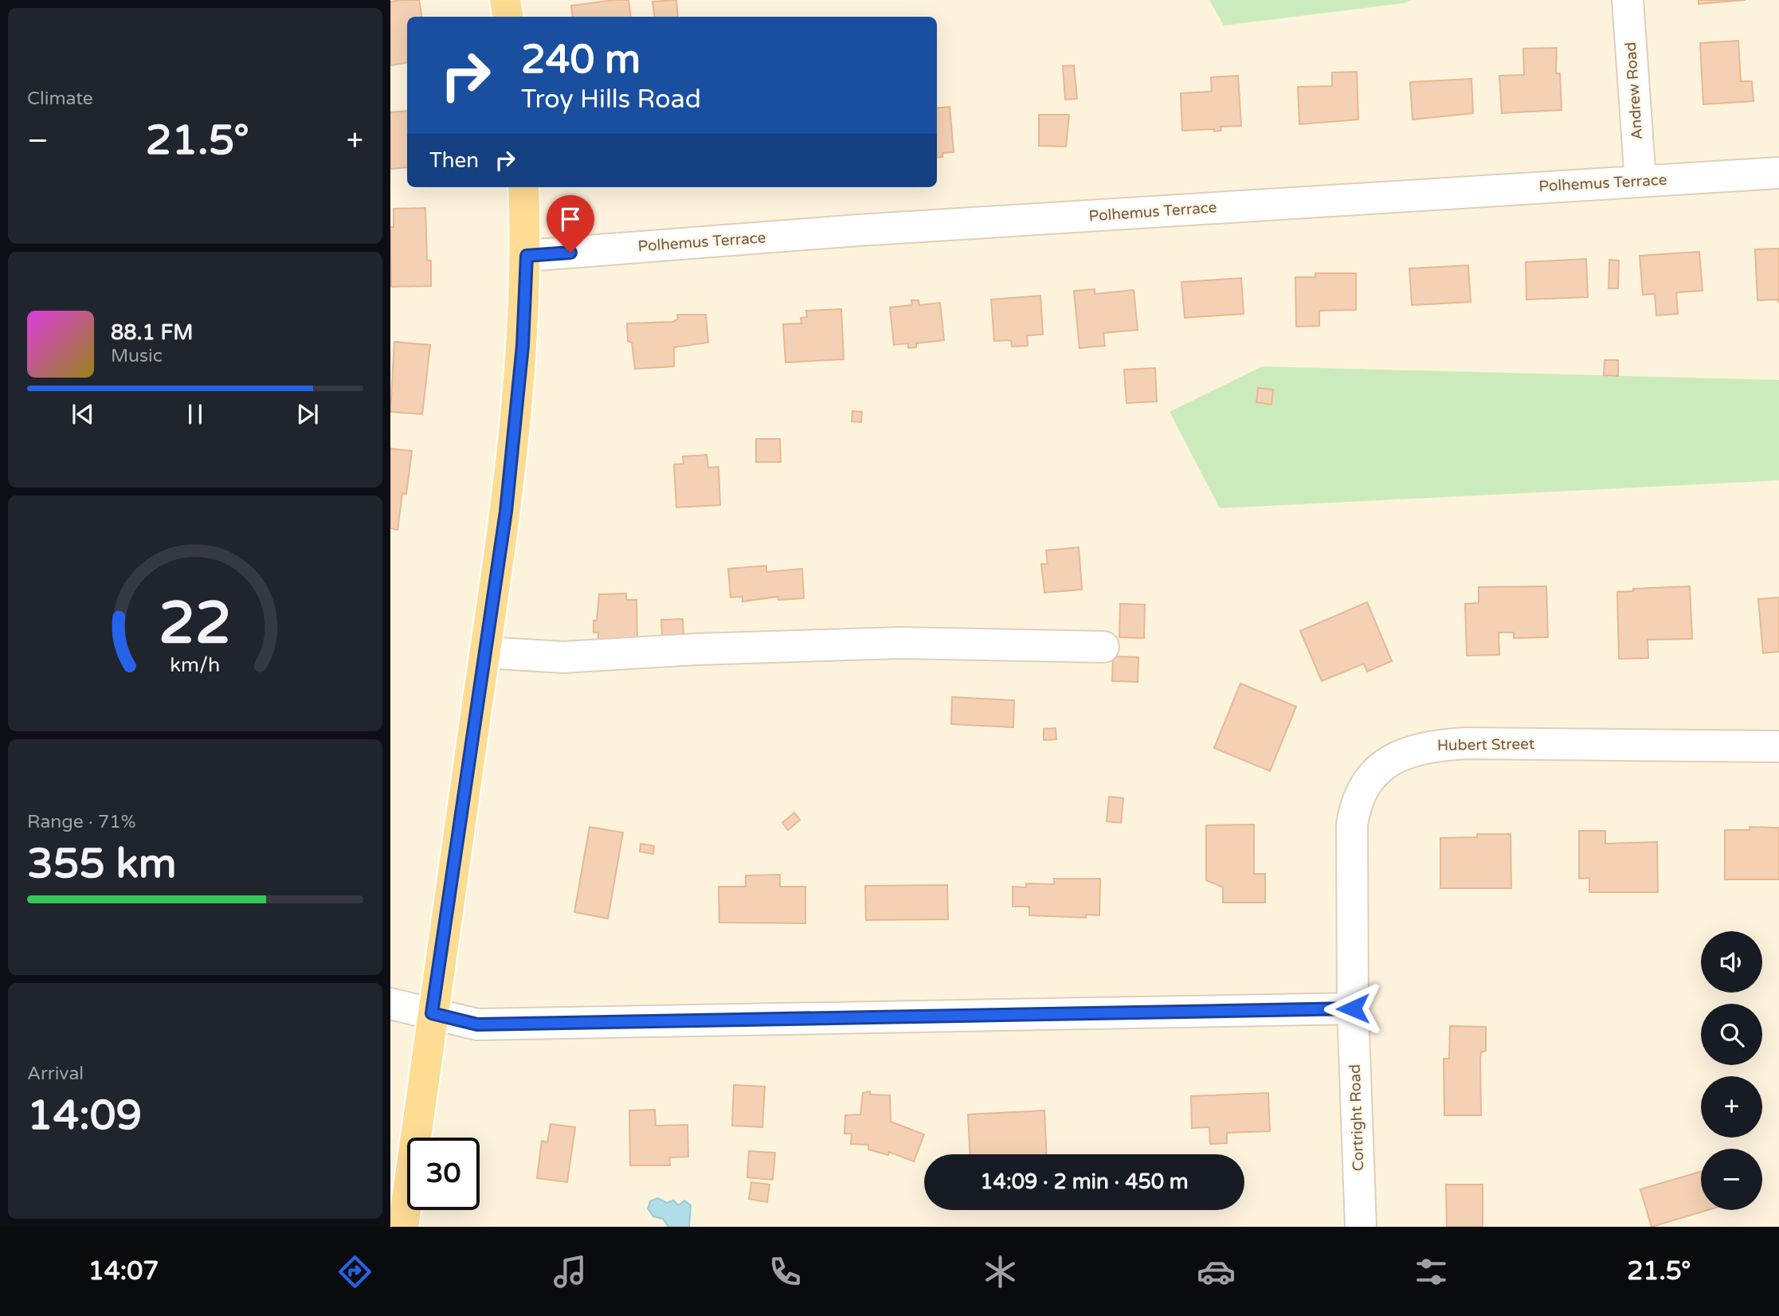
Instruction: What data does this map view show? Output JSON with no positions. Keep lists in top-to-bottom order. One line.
{"streets":{"street":["Andrew Road","Polhemus Terrace","Hubert Street","Cortright Road"]},"crossings":[["Andrew Road","Polhemus Terrace"],["Hubert Street","Cortright Road"]],"page":{"tile":["Climate",["Range · 71%","355 km"],["Arrival","14:09"]],"turn":["240 m","Troy Hills Road"],"heat":["−","21.5°","+"],"then":"Then","song":["88.1 FM","Music"],"map_buttons":["+","−"],"limit":"30","trip":"14:09 · 2 min · 450 m","tabs":["14:07","21.5°"],"gauge":["22","km/h"]}}
